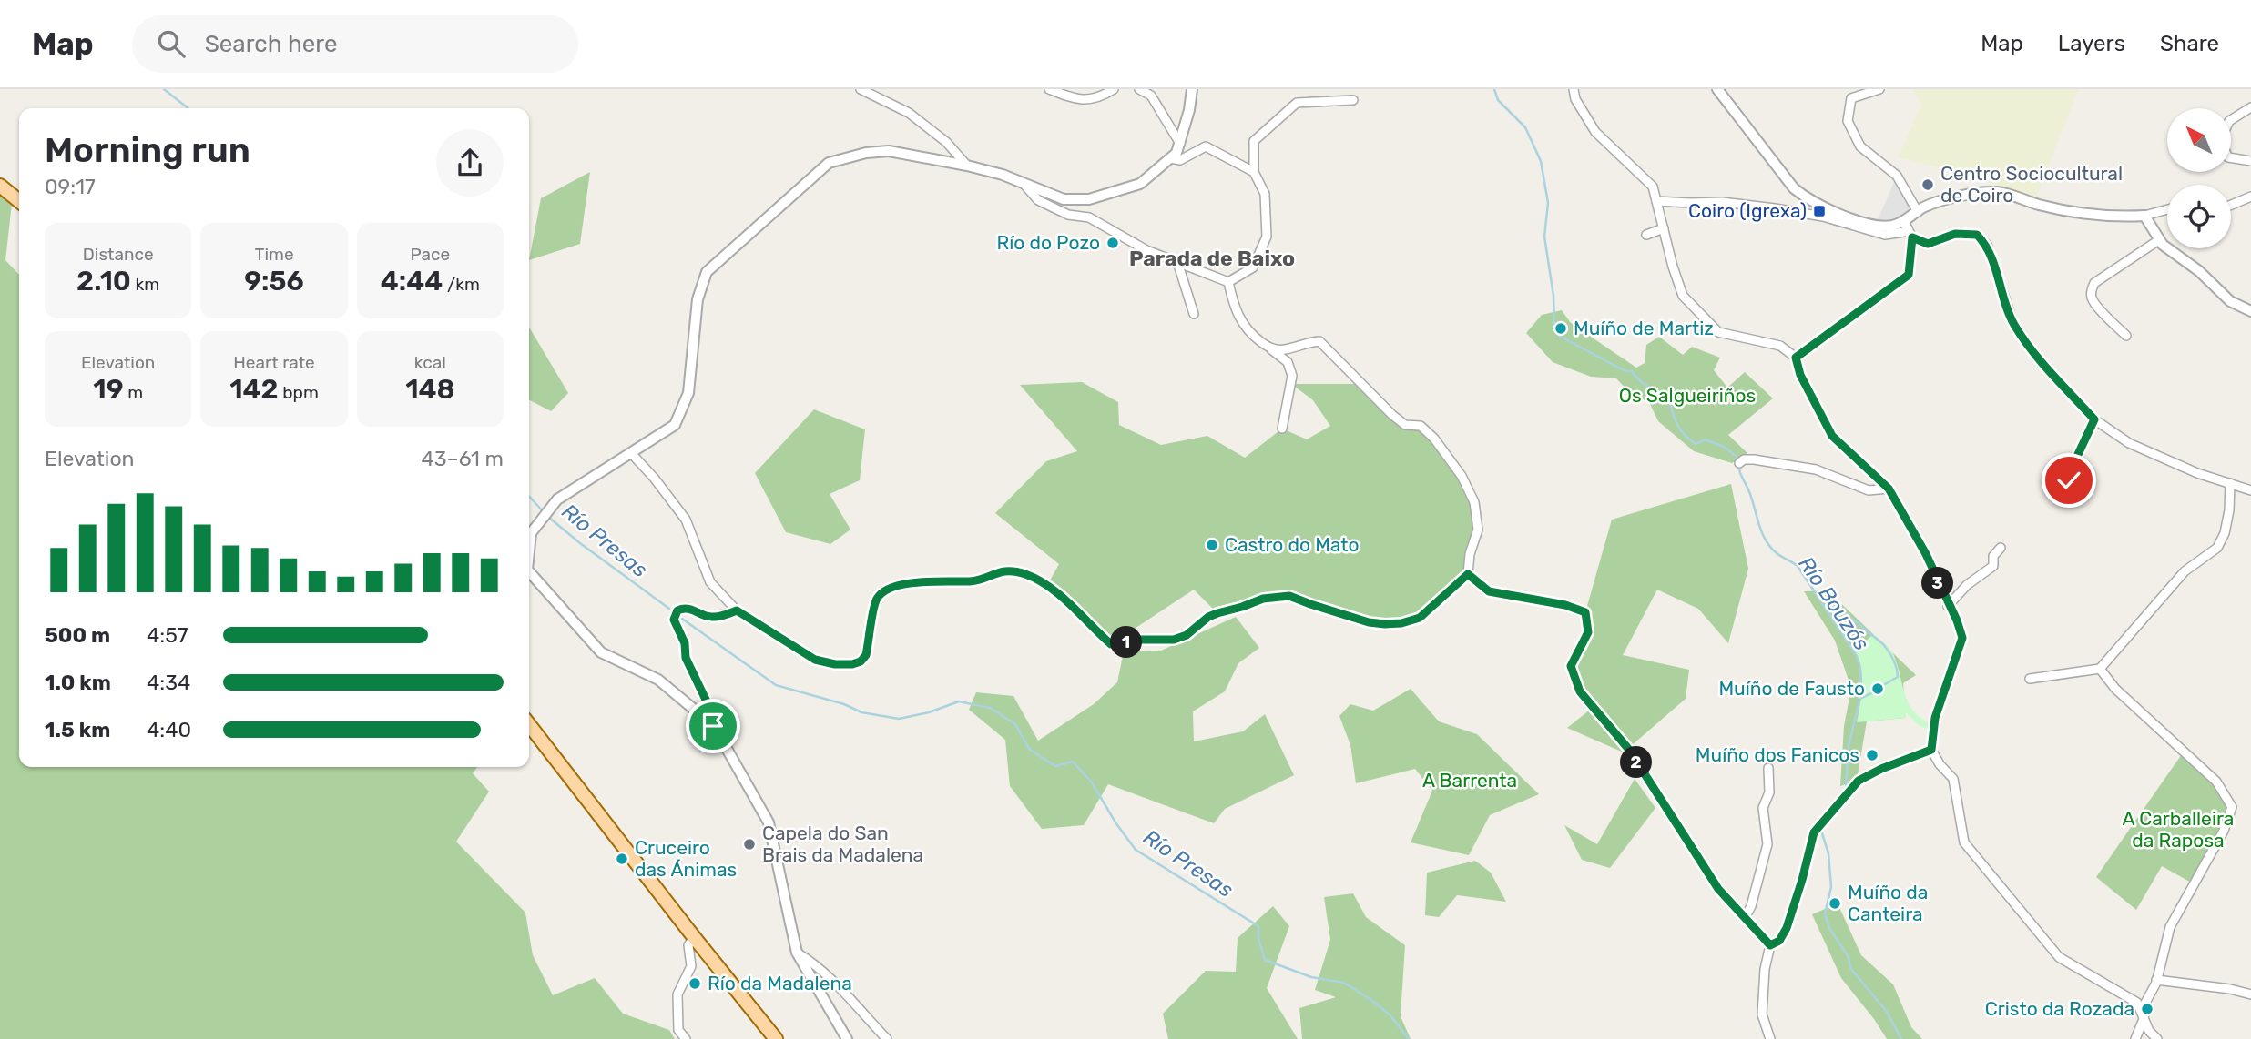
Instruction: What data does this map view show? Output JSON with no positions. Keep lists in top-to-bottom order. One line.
{"districts":["Parada de Baixo"],"water":["Río Presas","Río Bouzós"],"parks":["Os Salgueiriños","A Barrenta","A Carballeira da Raposa"],"places":{"other":["Centro Sociocultural de Coiro","Río do Pozo","Muíño de Martiz","Castro do Mato","Muíño de Fausto","Muíño dos Fanicos","Capela do San Brais da Madalena","Cruceiro das Ánimas","Muíño da Canteira","Río da Madalena","Cristo da Rozada"],"transit":["Coiro (Igrexa)"]},"north":"top left","page":{"header":"Map","search":"Search here","nav":["Map","Layers","Share"],"heading":["Morning run","09:17"],"stats":[["Distance","2.10 km"],["Time","9:56"],["Pace","4:44 /km"],["Elevation","19 m"],["Heart rate","142 bpm"],["kcal","148"]],"chart":["Elevation","43–61 m"],"pins":["3","1","2"],"list":[{"name":"500 m","note":"4:57"},{"name":"1.0 km","note":"4:34"},{"name":"1.5 km","note":"4:40"}]}}
